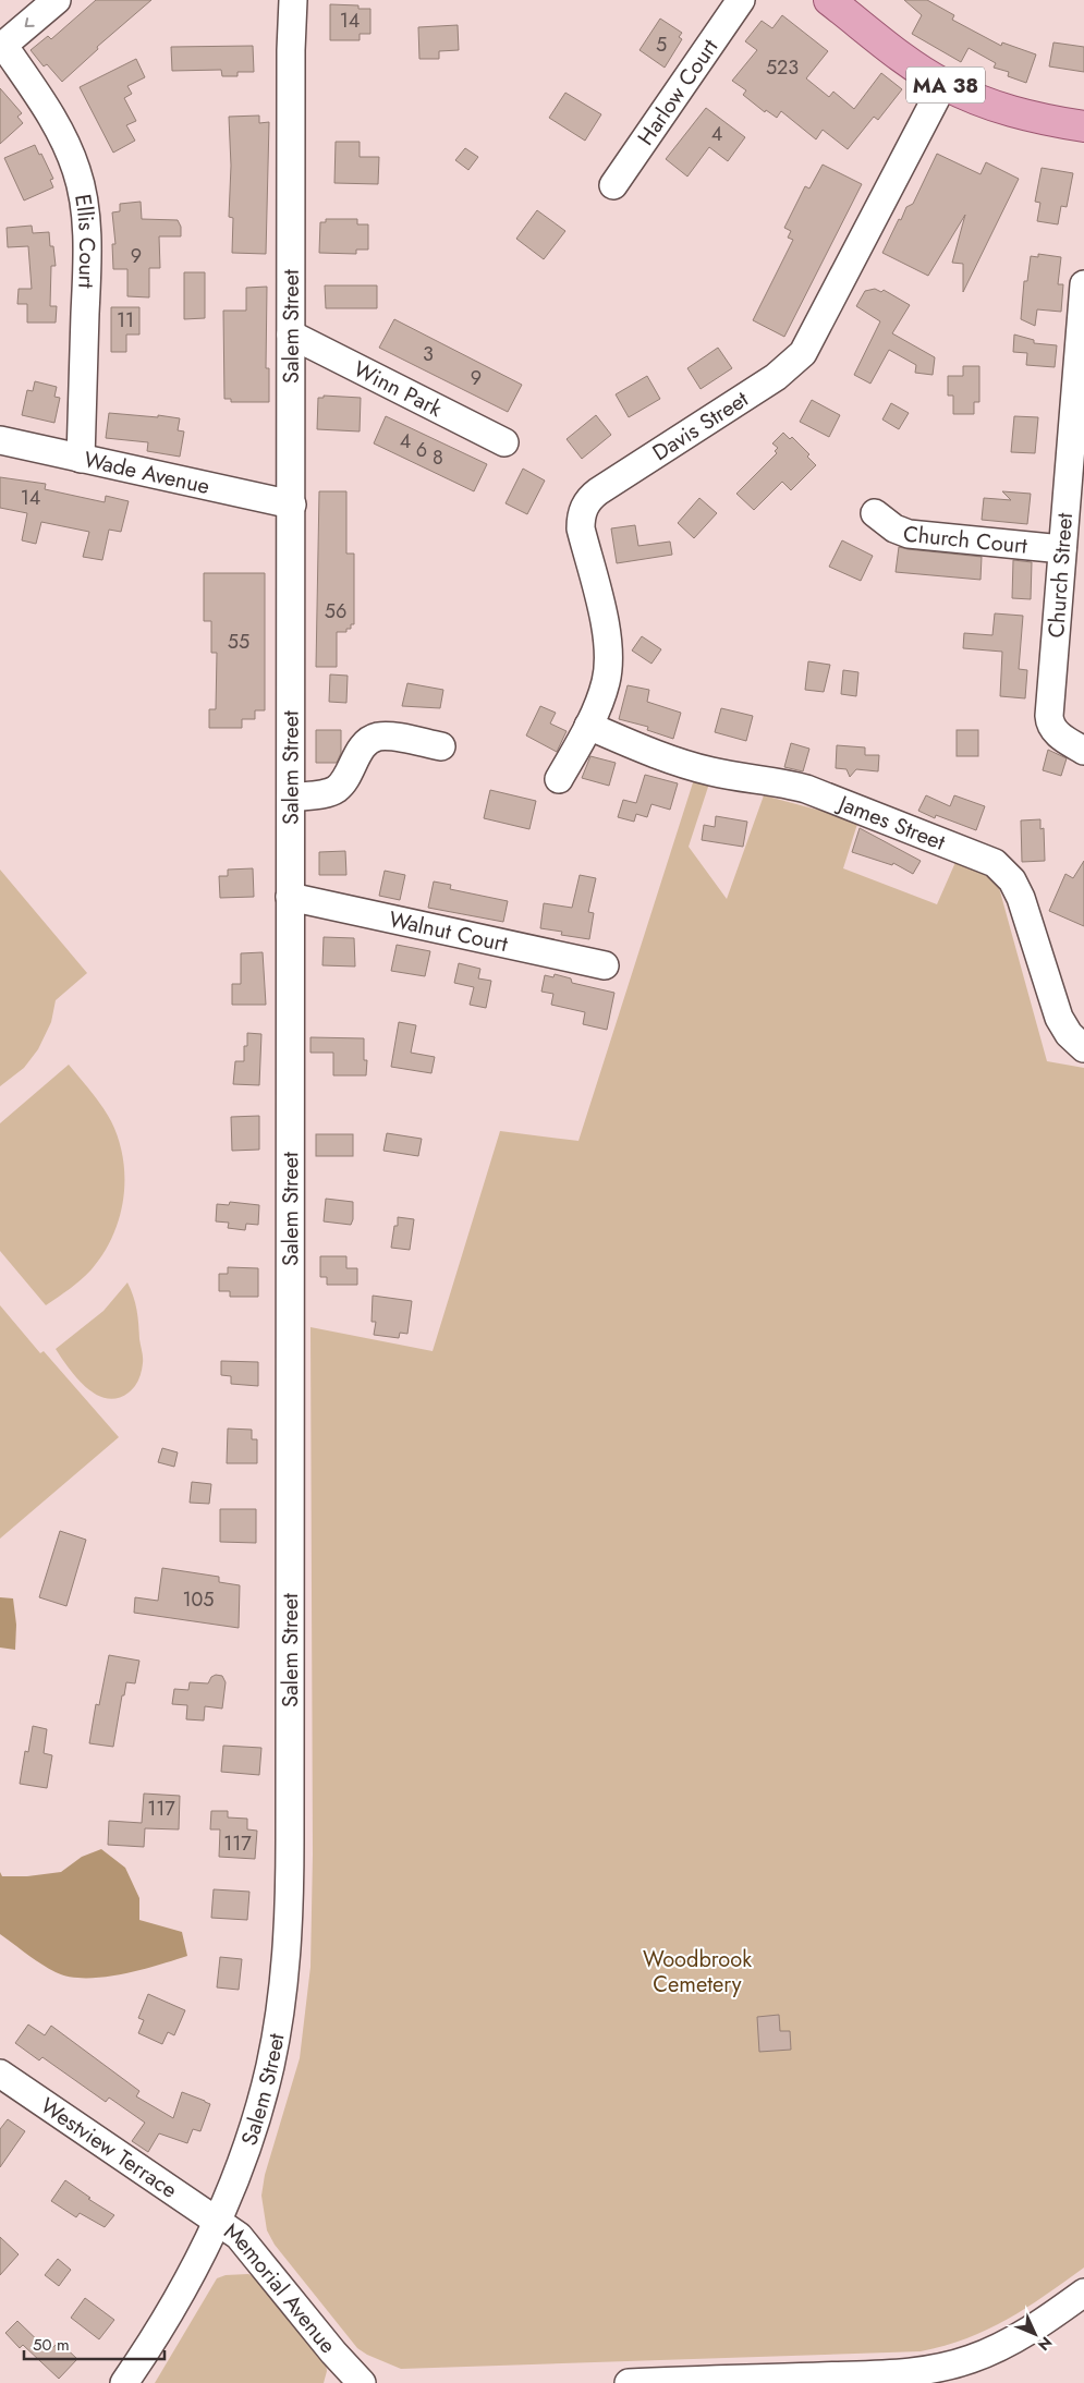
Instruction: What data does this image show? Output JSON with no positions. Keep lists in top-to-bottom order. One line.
{"streets":{"main road":["MA 38"],"street":["Harlow Court","Ellis Court","Salem Street","Winn Park","Davis Street","Wade Avenue","Church Court","Church Street","James Street","Walnut Court","Westview Terrace","Memorial Avenue"]},"crossings":[["MA 38","Davis Street"],["Ellis Court","Wade Avenue"],["Salem Street","Winn Park"],["Salem Street","Wade Avenue"],["Salem Street","Walnut Court"],["Salem Street","Westview Terrace"],["Salem Street","Memorial Avenue"],["Davis Street","James Street"],["Church Court","Church Street"],["Westview Terrace","Memorial Avenue"]],"parks":["Woodbrook Cemetery"],"house_numbers":["14","5","523","4","9","11","3","9","4","6","8","14","56","55","105","117","117"],"scale_bar":"50 m","north":"bottom right"}
